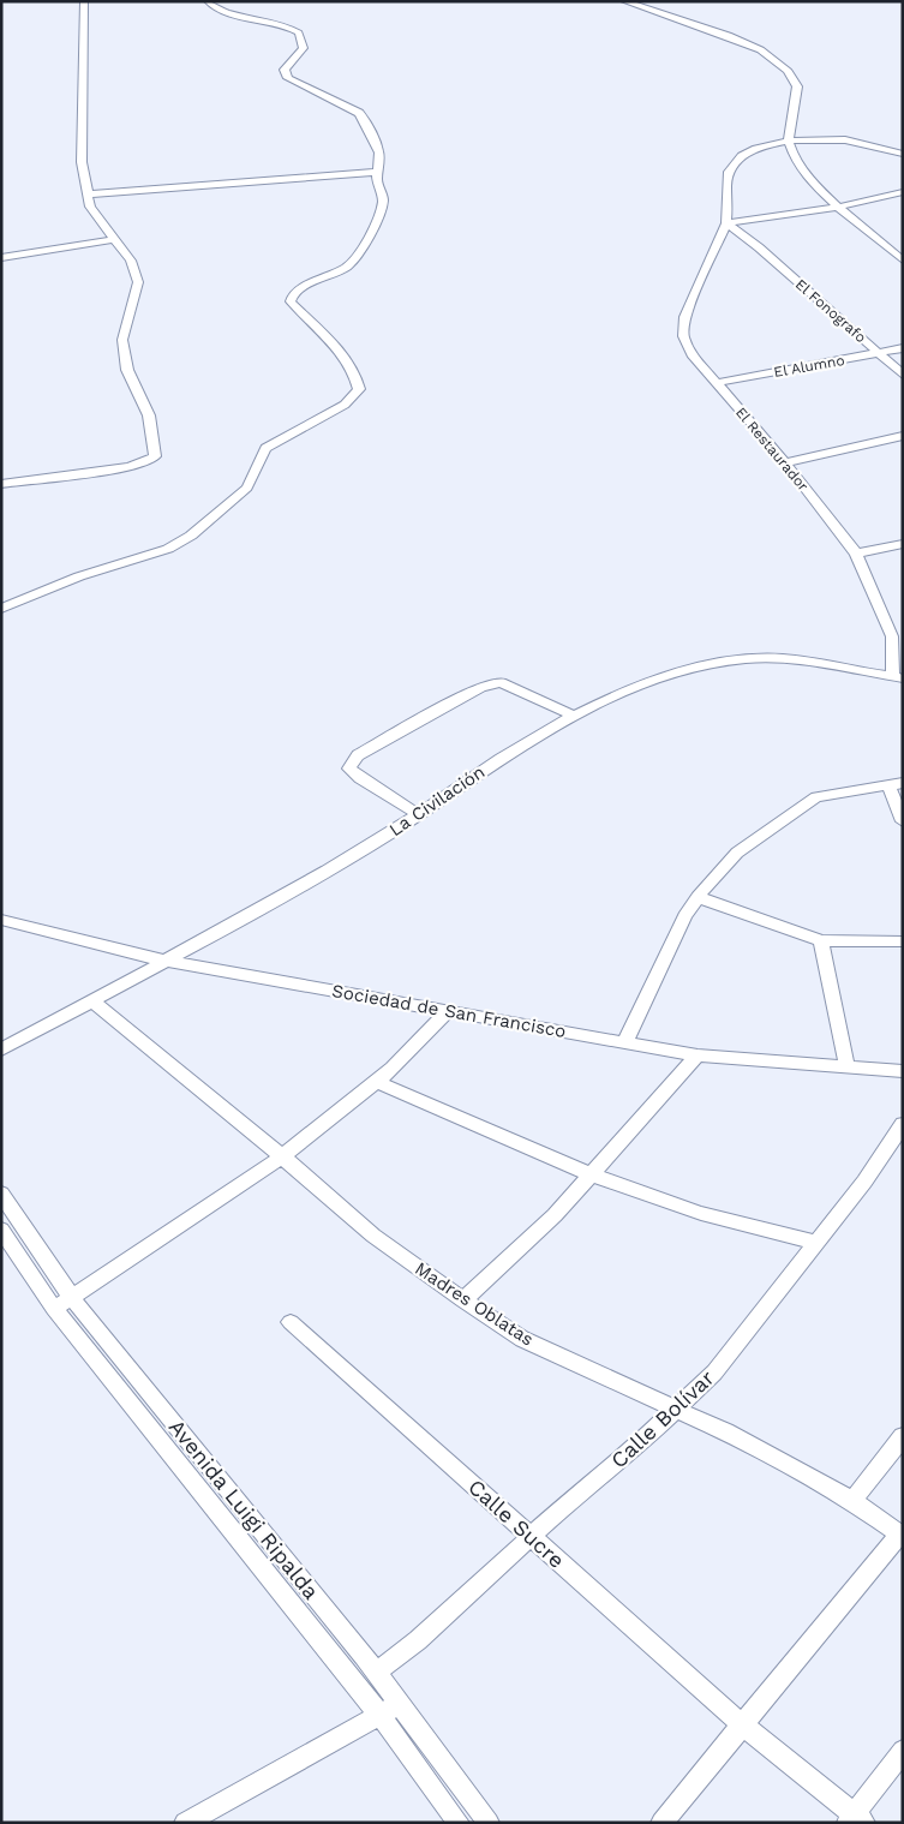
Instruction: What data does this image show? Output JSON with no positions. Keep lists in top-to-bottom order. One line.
{"streets":{"street":["El Fonografo","El Alumno","El Restaurador","La Civilación","Sociedad de San Francisco","Madres Oblatas","Calle Bolívar","Avenida Luigi Ripalda","Calle Sucre"]},"crossings":[["El Fonografo","El Alumno"],["El Fonografo","El Restaurador"],["El Alumno","El Restaurador"],["El Restaurador","La Civilación"],["La Civilación","Sociedad de San Francisco"],["La Civilación","Madres Oblatas"],["Madres Oblatas","Calle Bolívar"],["Calle Bolívar","Avenida Luigi Ripalda"],["Calle Bolívar","Calle Sucre"]]}
